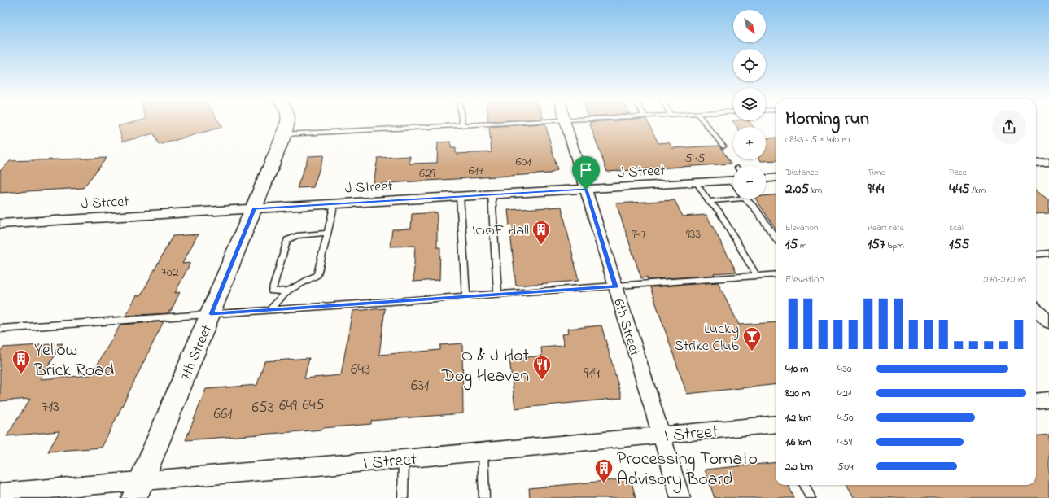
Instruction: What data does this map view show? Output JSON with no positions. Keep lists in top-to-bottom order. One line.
{"streets":{"street":["J Street","6th Street","7th Street","I Street"]},"crossings":[["J Street","6th Street"],["J Street","7th Street"],["6th Street","I Street"],["7th Street","I Street"]],"places":{"building":["IOOF Hall","Yellow Brick Road","Processing Tomato Advisory Board"],"bar":["Lucky Strike Club"],"restaurant":["O & J Hot Dog Heaven"]},"house_numbers":["545","601","617","629","947","933","702","643","914","631","645","649","713","653","661"],"north":"bottom right","page":{"map_buttons":["+","−"],"heading":["Morning run","08:43 · 5 × 410 m"],"stats":[["Distance","2.05 km"],["Time","9:44"],["Pace","4:45 /km"],["Elevation","15 m"],["Heart rate","157 bpm"],["kcal","155"]],"chart":["Elevation","270–272 m"],"list":[{"name":"410 m","note":"4:30"},{"name":"820 m","note":"4:21"},{"name":"1.2 km","note":"4:50"},{"name":"1.6 km","note":"4:59"},{"name":"2.0 km","note":"5:04"}]}}
